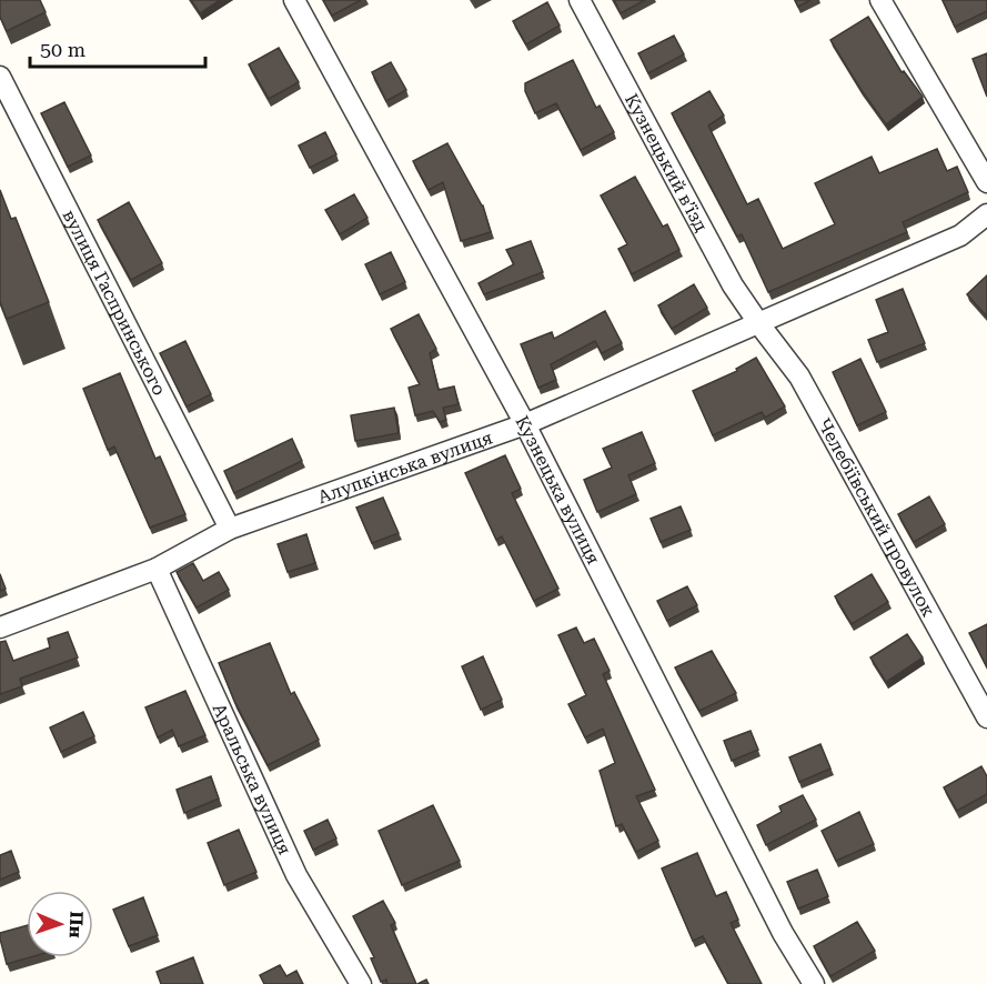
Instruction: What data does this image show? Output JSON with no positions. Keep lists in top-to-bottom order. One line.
{"streets":{"street":["Кузнецький в’їзд","вулиця Гаспринського","Алупкінська вулиця","Кузнецька вулиця","Челебіївський провулок","Аральська вулиця"]},"crossings":[["Кузнецький в’їзд","Алупкінська вулиця"],["Кузнецький в’їзд","Челебіївський провулок"],["вулиця Гаспринського","Алупкінська вулиця"],["Алупкінська вулиця","Кузнецька вулиця"],["Алупкінська вулиця","Челебіївський провулок"],["Алупкінська вулиця","Аральська вулиця"]],"scale_bar":"50 m","north":"right"}
